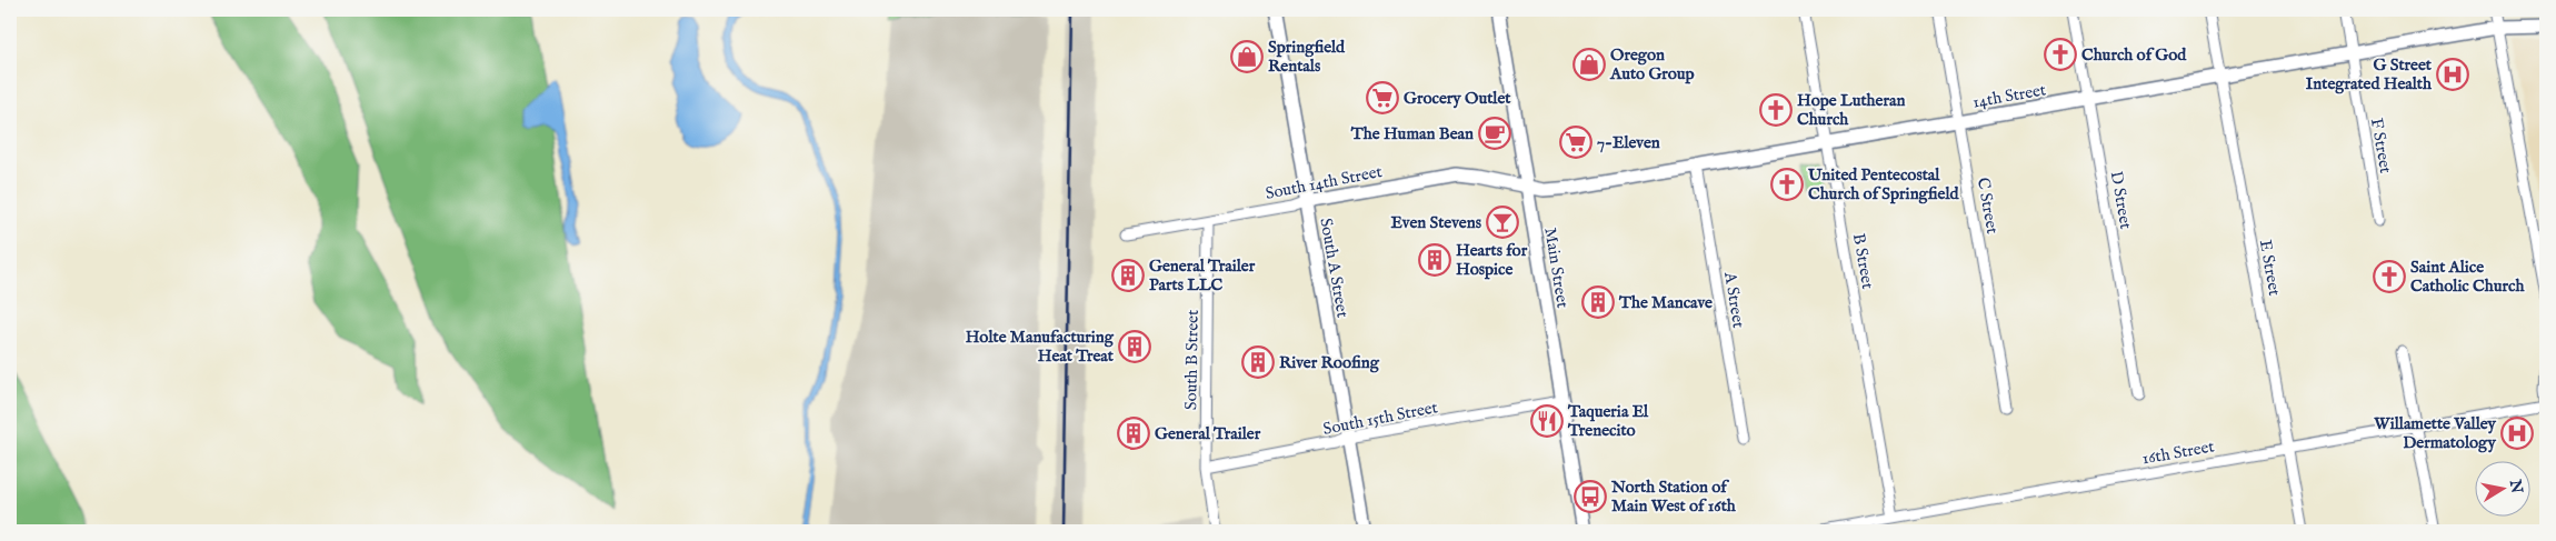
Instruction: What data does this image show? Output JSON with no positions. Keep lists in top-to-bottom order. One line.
{"streets":{"main road":["14th Street","South 14th Street","South A Street","Main Street"],"street":["F Street","D Street","C Street","B Street","E Street","A Street","South B Street","South 15th Street","16th Street"]},"crossings":[["14th Street","F Street"],["14th Street","South 14th Street"],["14th Street","D Street"],["14th Street","C Street"],["14th Street","B Street"],["14th Street","Main Street"],["14th Street","E Street"],["14th Street","A Street"],["South 14th Street","South A Street"],["South 14th Street","Main Street"],["South 14th Street","South B Street"],["B Street","16th Street"],["South A Street","South 15th Street"],["Main Street","South 15th Street"],["E Street","16th Street"],["South B Street","South 15th Street"]],"places":{"church":["Church of God","Hope Lutheran Church","United Pentecostal Church of Springfield","Saint Alice Catholic Church"],"shop":["Springfield Rentals","Oregon Auto Group"],"hospital":["G Street Integrated Health","Willamette Valley Dermatology"],"supermarket":["Grocery Outlet","7-Eleven"],"cafe":["The Human Bean"],"bar":["Even Stevens"],"building":["Hearts for Hospice","General Trailer Parts LLC","The Mancave","Holte Manufacturing Heat Treat","River Roofing","General Trailer"],"restaurant":["Taqueria El Trenecito"],"bus stop":["North Station of Main West of 16th"]},"north":"right"}
